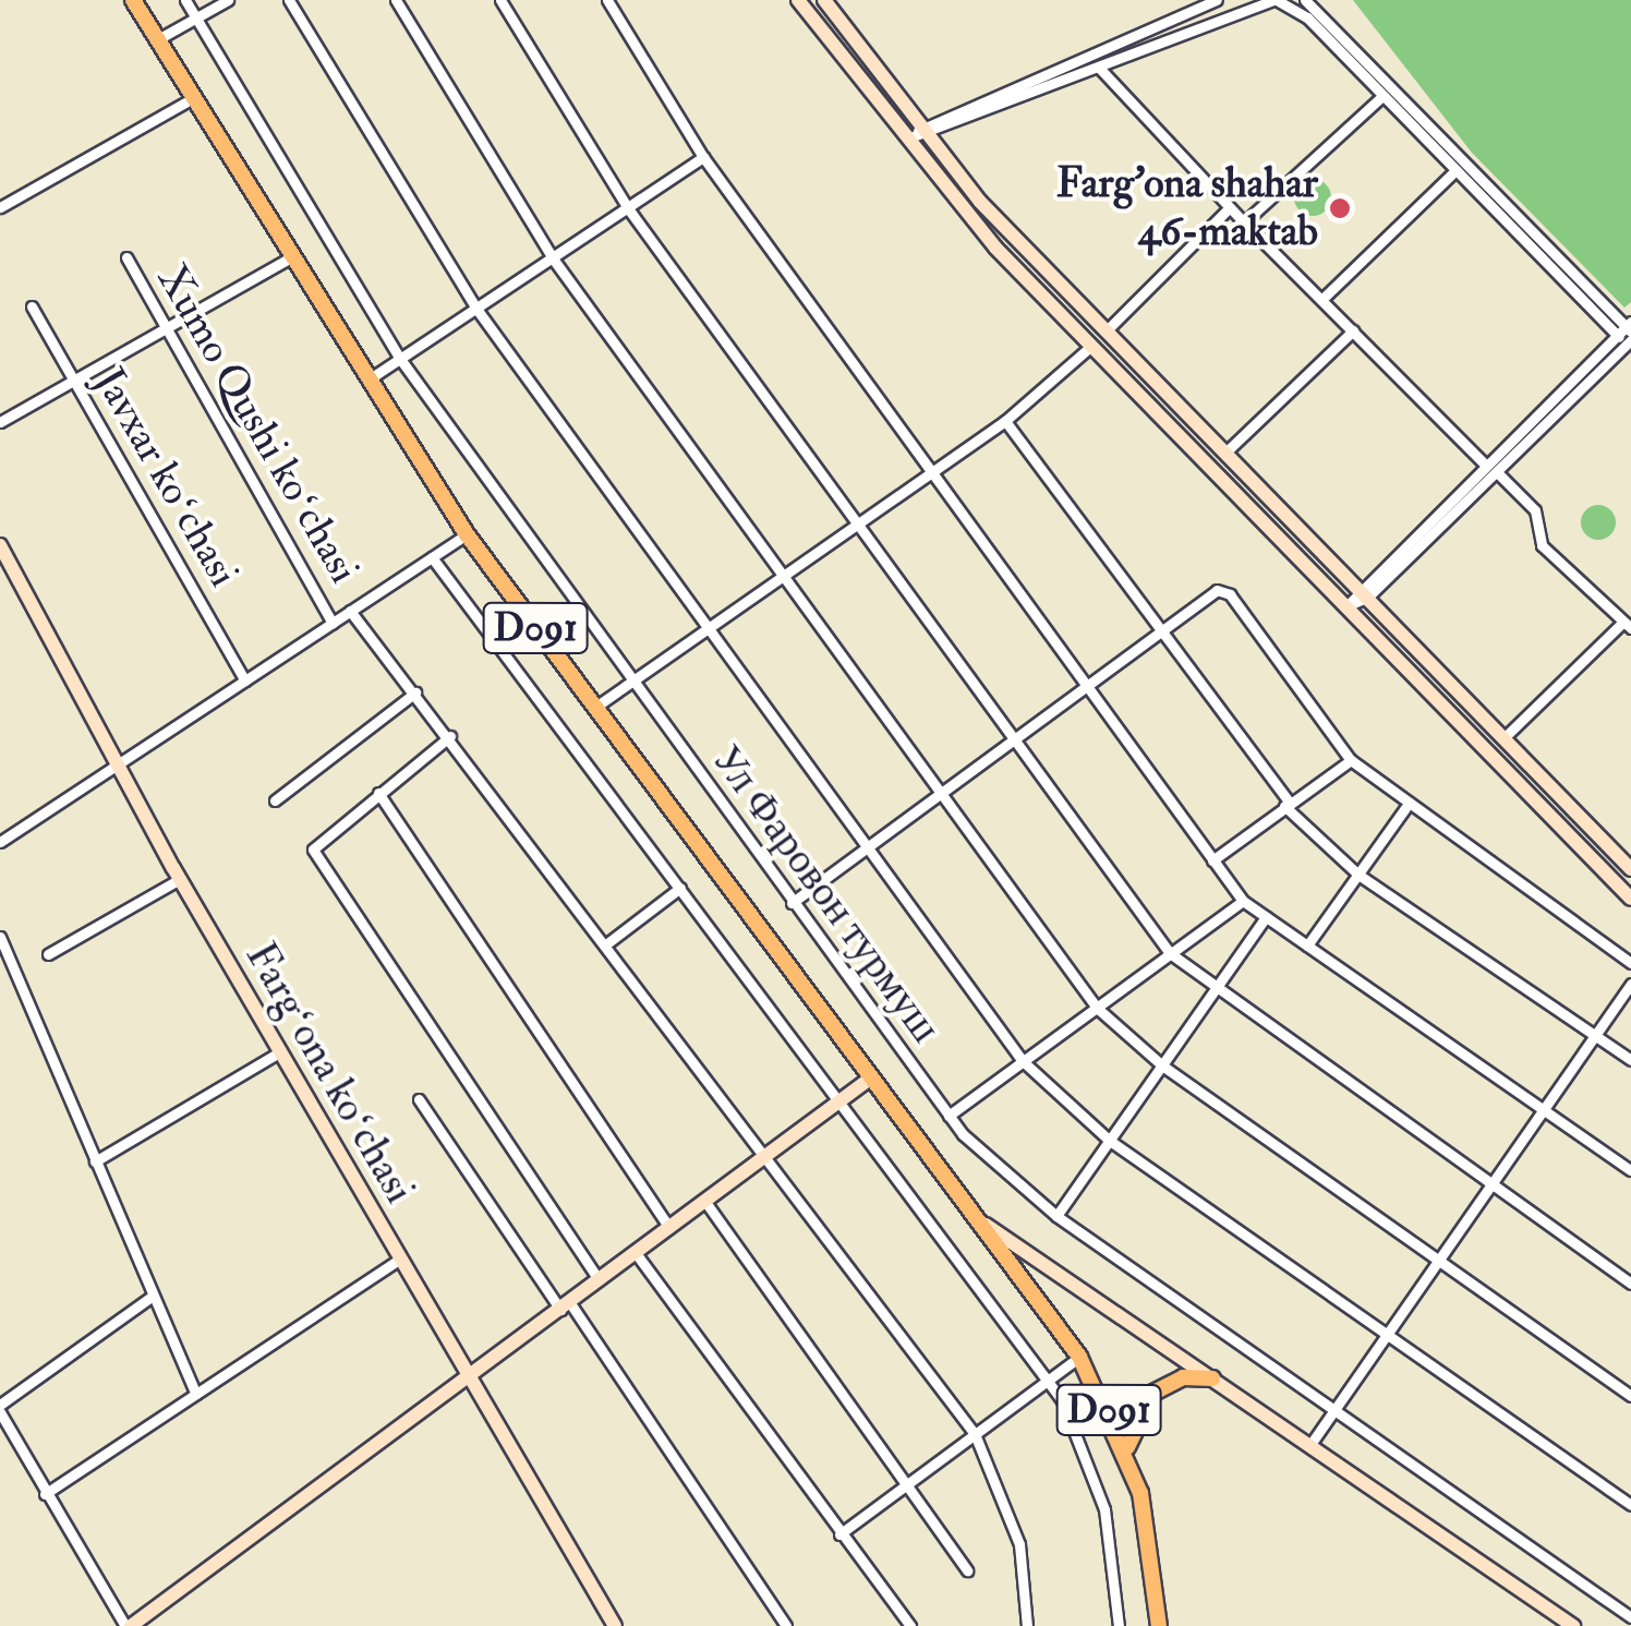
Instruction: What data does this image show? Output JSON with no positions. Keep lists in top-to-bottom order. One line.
{"streets":{"main road":["D091"],"street":["Xumo Qushi koʻchasi","Javxar koʻchasi","Ул Фаровон турмуш","Fargʻona koʻchasi"]},"places":["Farg'ona shahar 46-maktab"]}
